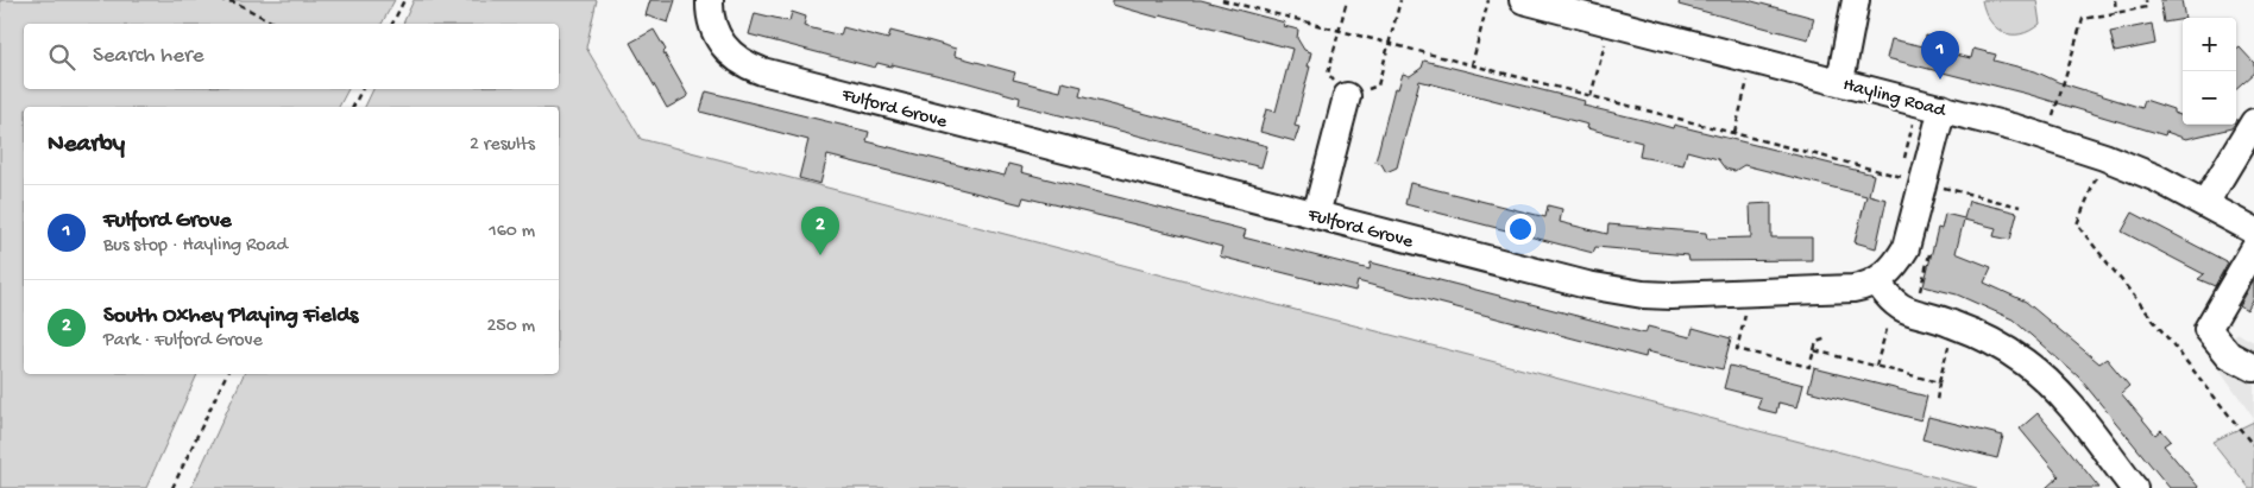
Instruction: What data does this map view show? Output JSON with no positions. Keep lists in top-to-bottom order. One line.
{"streets":{"street":["Hayling Road","Fulford Grove"]},"page":{"map_buttons":["+","−"],"search":"Search here","pins":["1","2"],"heading":["Nearby","2 results"],"list":[{"mark":"1","name":"Fulford Grove","note":"Bus stop · Hayling Road","value":"160 m"},{"mark":"2","name":"South Oxhey Playing Fields","note":"Park · Fulford Grove","value":"250 m"}]}}
